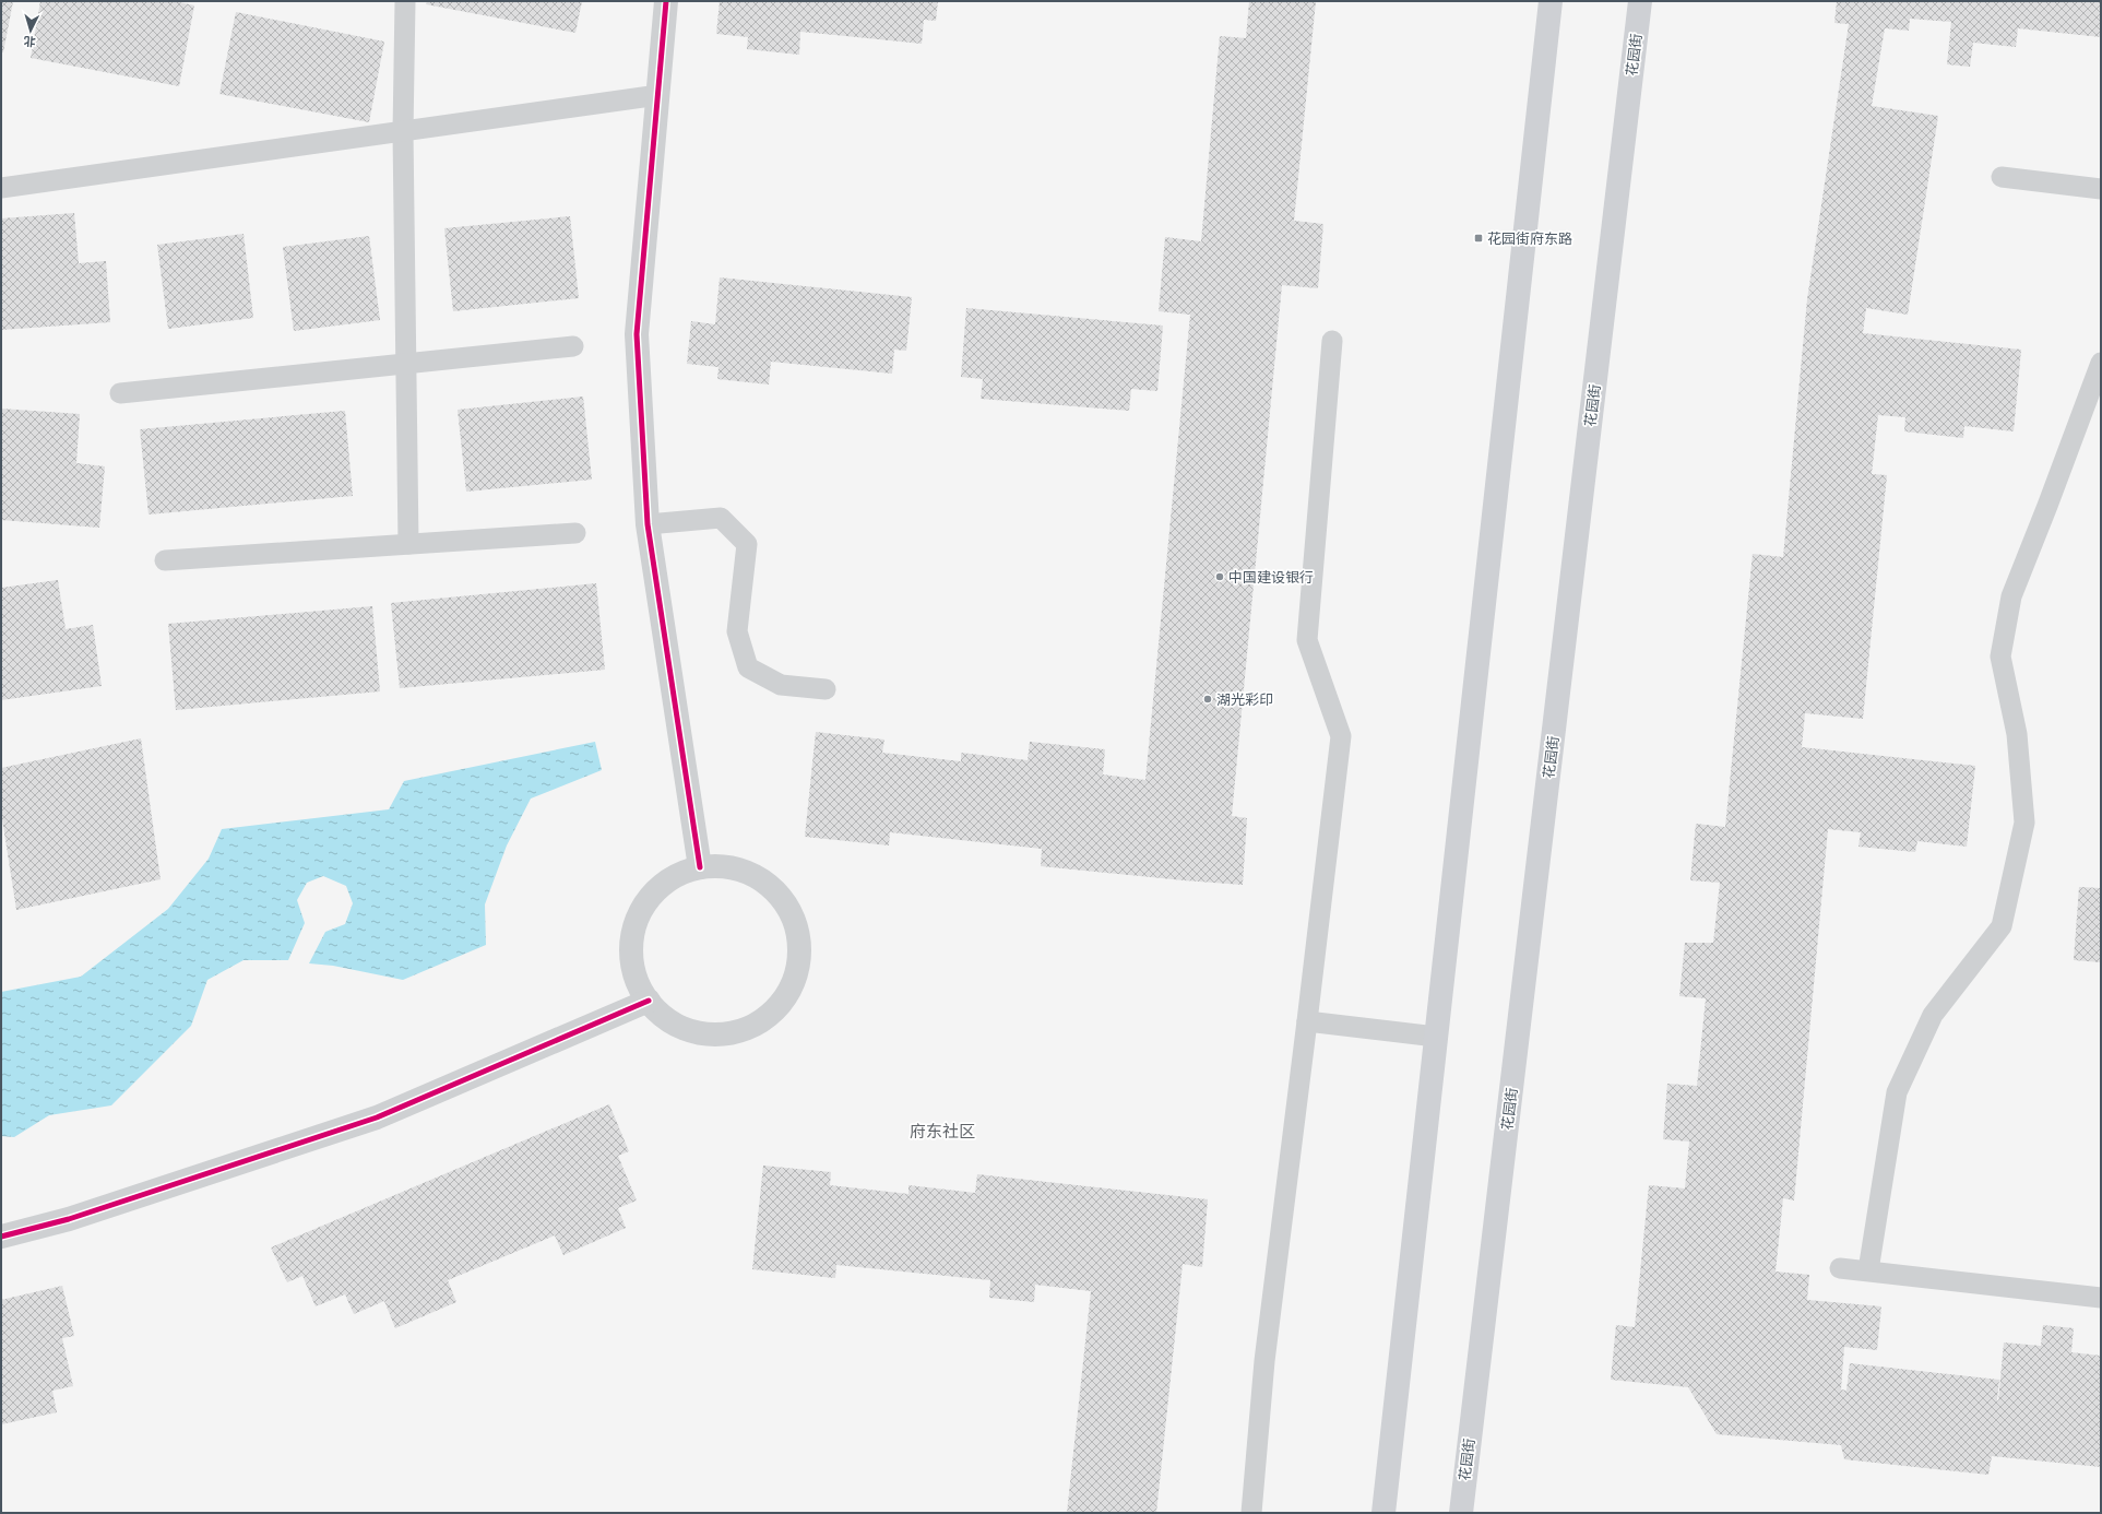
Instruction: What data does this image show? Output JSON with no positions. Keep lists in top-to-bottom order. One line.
{"streets":{"main road":["花园街"]},"districts":["府东社区"],"places":{"transit":["花园街府东路"],"other":["中国建设银行","湖光彩印"]},"north":"bottom"}
